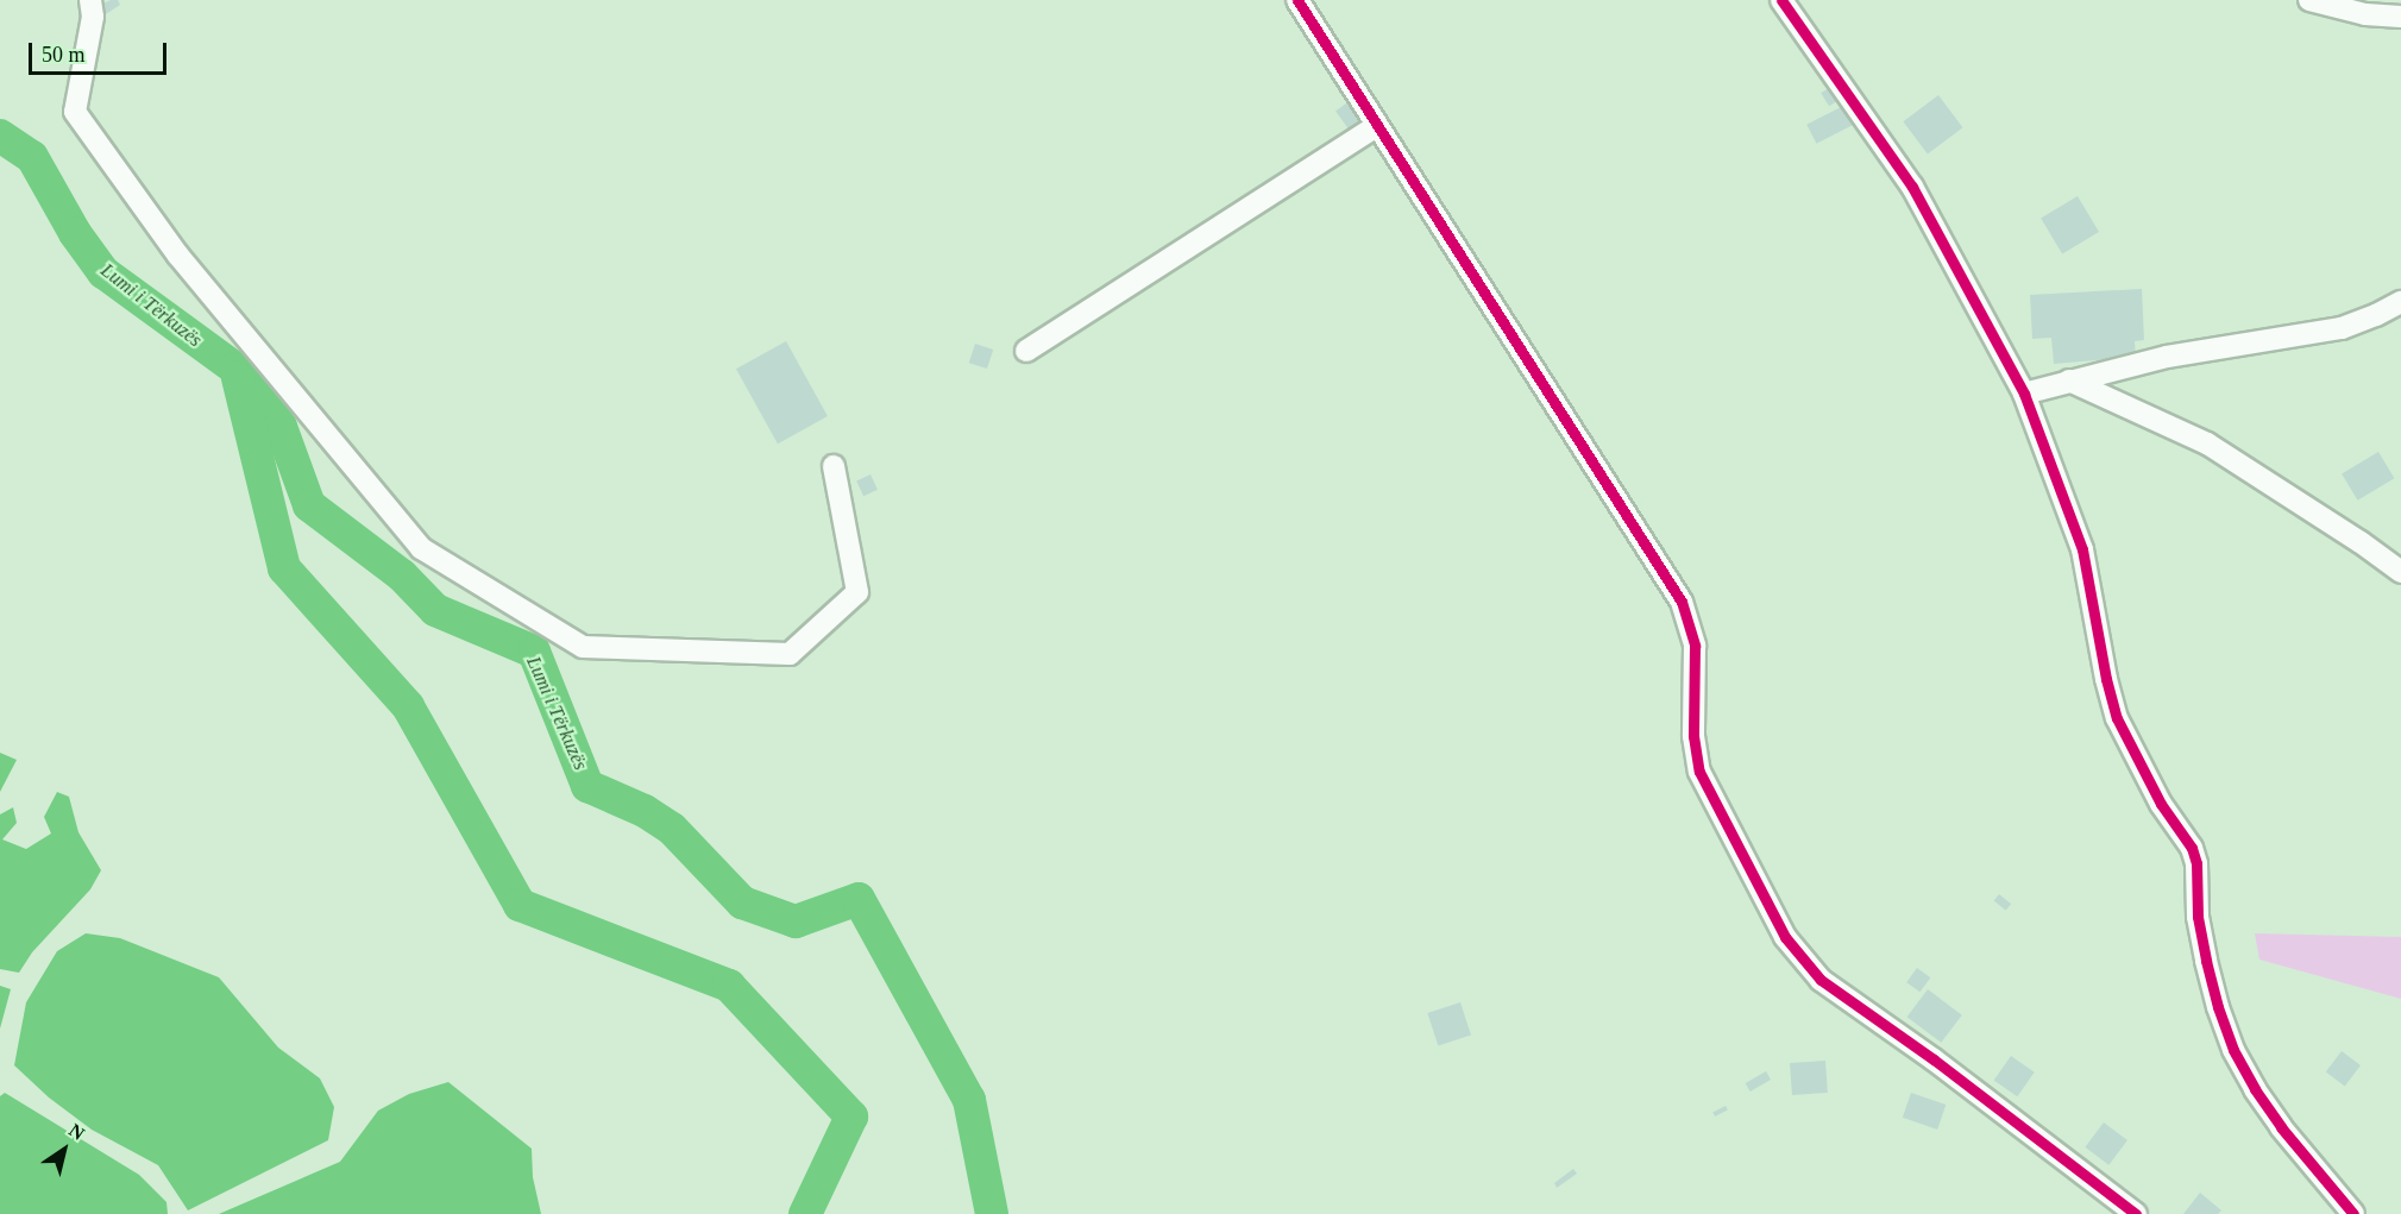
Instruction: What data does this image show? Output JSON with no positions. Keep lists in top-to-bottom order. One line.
{"water":["Lumi i Tërkuzës"],"scale_bar":"50 m","north":"top right"}
